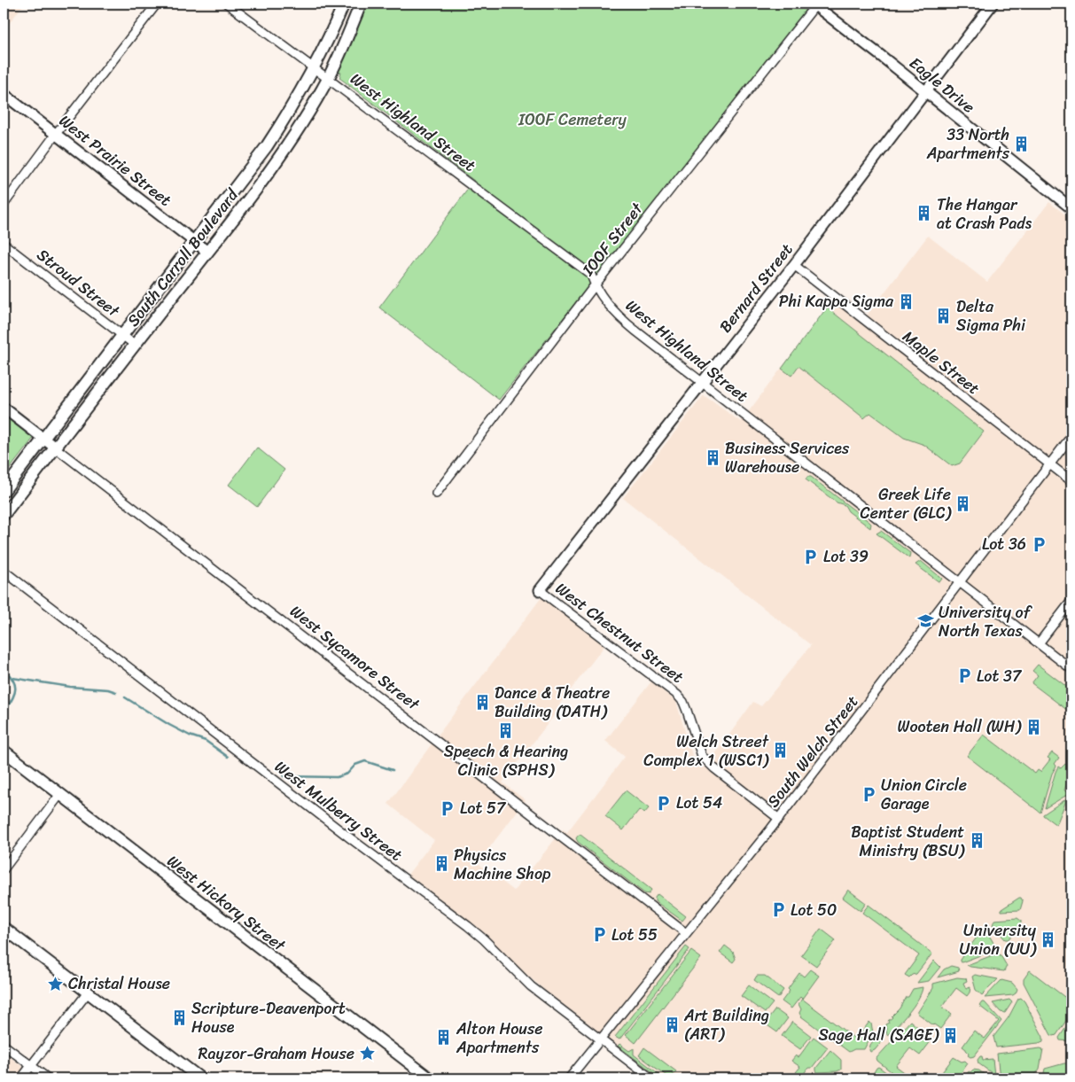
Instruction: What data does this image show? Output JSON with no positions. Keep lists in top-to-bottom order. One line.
{"streets":{"main road":["South Carroll Boulevard","West Hickory Street"],"street":["Eagle Drive","West Highland Street","West Prairie Street","IOOF Street","Stroud Street","Bernard Street","Maple Street","West Chestnut Street","West Sycamore Street","South Welch Street","West Mulberry Street"]},"crossings":[["Eagle Drive","IOOF Street"],["Eagle Drive","Bernard Street"],["West Highland Street","IOOF Street"],["West Highland Street","South Carroll Boulevard"],["West Highland Street","Bernard Street"],["West Highland Street","South Welch Street"],["West Prairie Street","South Carroll Boulevard"],["South Carroll Boulevard","Stroud Street"],["South Carroll Boulevard","West Sycamore Street"],["Bernard Street","Maple Street"],["Bernard Street","West Chestnut Street"],["Maple Street","South Welch Street"],["West Chestnut Street","South Welch Street"],["West Sycamore Street","South Welch Street"],["South Welch Street","West Mulberry Street"]],"parks":["IOOF Cemetery"],"places":{"building":["33 North Apartments","The Hangar at Crash Pads","Phi Kappa Sigma","Delta Sigma Phi","Business Services Warehouse","Greek Life Center (GLC)","Dance & Theatre Building (DATH)","Wooten Hall (WH)","Speech & Hearing Clinic (SPHS)","Welch Street Complex 1 (WSC1)","Baptist Student Ministry (BSU)","Physics Machine Shop","University Union (UU)","Scripture-Deavenport House","Art Building (ART)","Sage Hall (SAGE)","Alton House Apartments"],"parking":["Lot 36","Lot 39","Lot 37","Union Circle Garage","Lot 54","Lot 57","Lot 50","Lot 55"],"school or university":["University of North Texas"],"place":["Christal House","Rayzor-Graham House"]}}
